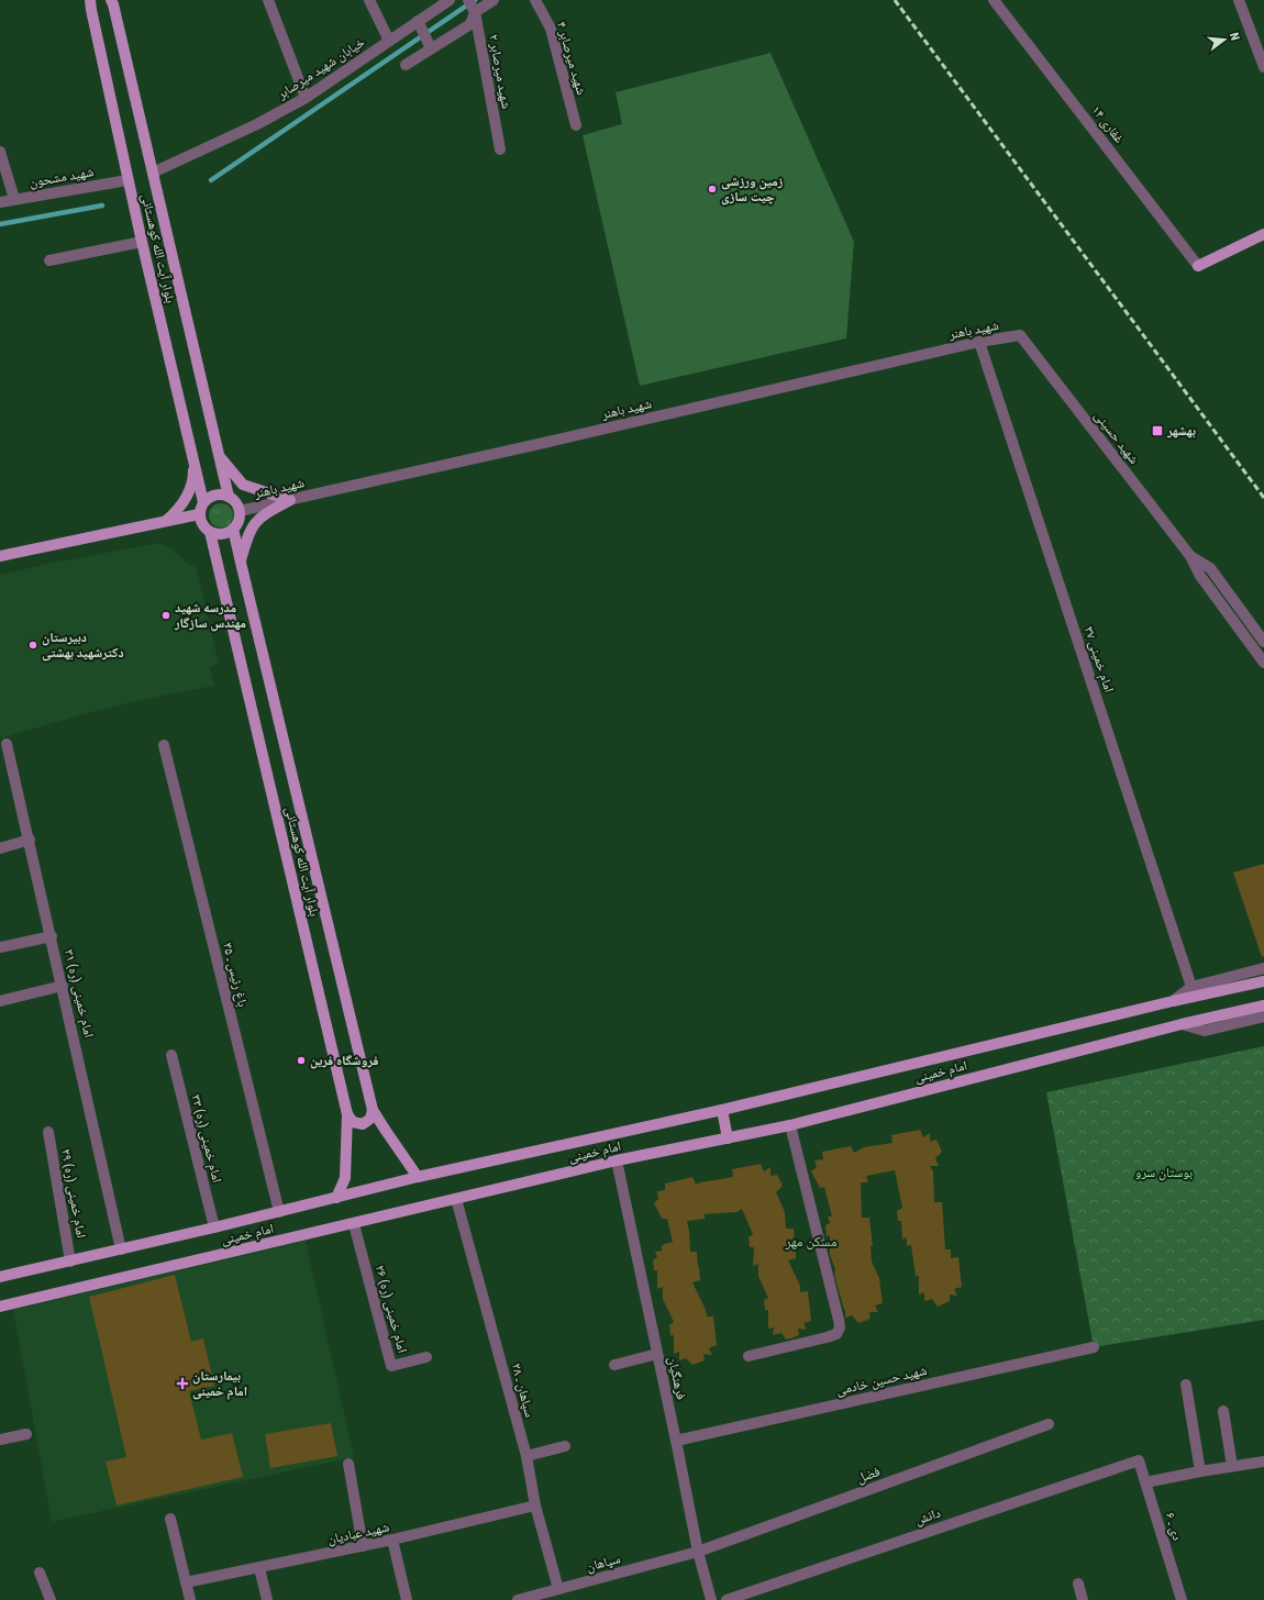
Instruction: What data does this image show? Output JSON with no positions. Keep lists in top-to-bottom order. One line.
{"streets":{"main road":["بلوار آیت الله کوهستانی","امام خمینی"],"street":["شهید میرصابر ۴","خیابان شهید میرصابر","شهید میرصابر ۲","غفاری ۱۴","شهید مشحون","شهید باهنر","شهید حسینی","امام خمینی ۳۷","باغ رئیس ـ ۳۵","امام خمینی (ره) ۳۱","امام خمینی (ره) ۳۳","امام خمینی (ره) ۲۹","امام خمینی (ره) ۲۶","فرهنگیان","شهید حسین خادمی","سپاهان ـ ۲۸","فضل","دانش","دی ـ ۶","شهید عبادیان","سپاهان"]},"crossings":[["خیابان شهید میرصابر","بلوار آیت الله کوهستانی"],["شهید مشحون","بلوار آیت الله کوهستانی"],["بلوار آیت الله کوهستانی","شهید باهنر"],["بلوار آیت الله کوهستانی","امام خمینی"],["شهید باهنر","شهید حسینی"],["شهید باهنر","امام خمینی ۳۷"],["امام خمینی ۳۷","امام خمینی"],["باغ رئیس ـ ۳۵","امام خمینی"],["امام خمینی (ره) ۳۱","امام خمینی"],["امام خمینی","امام خمینی (ره) ۳۳"],["امام خمینی","امام خمینی (ره) ۲۹"],["امام خمینی","امام خمینی (ره) ۲۶"],["امام خمینی","فرهنگیان"],["امام خمینی","سپاهان ـ ۲۸"],["فرهنگیان","شهید حسین خادمی"],["فرهنگیان","فضل"],["فرهنگیان","سپاهان"],["سپاهان ـ ۲۸","شهید عبادیان"],["سپاهان ـ ۲۸","سپاهان"],["فضل","سپاهان"],["دانش","دی ـ ۶"]],"districts":["مسکن مهر"],"parks":["بوستان سرو"],"places":{"other":["زمین ورزشی چیت سازی","مدرسه شهید مهندس سازگار","دبیرستان دکترشهید بهشتی","فروشگاه فرین"],"transit":["بهشهر"],"health":["بیمارستان امام خمینی"]},"north":"right"}
